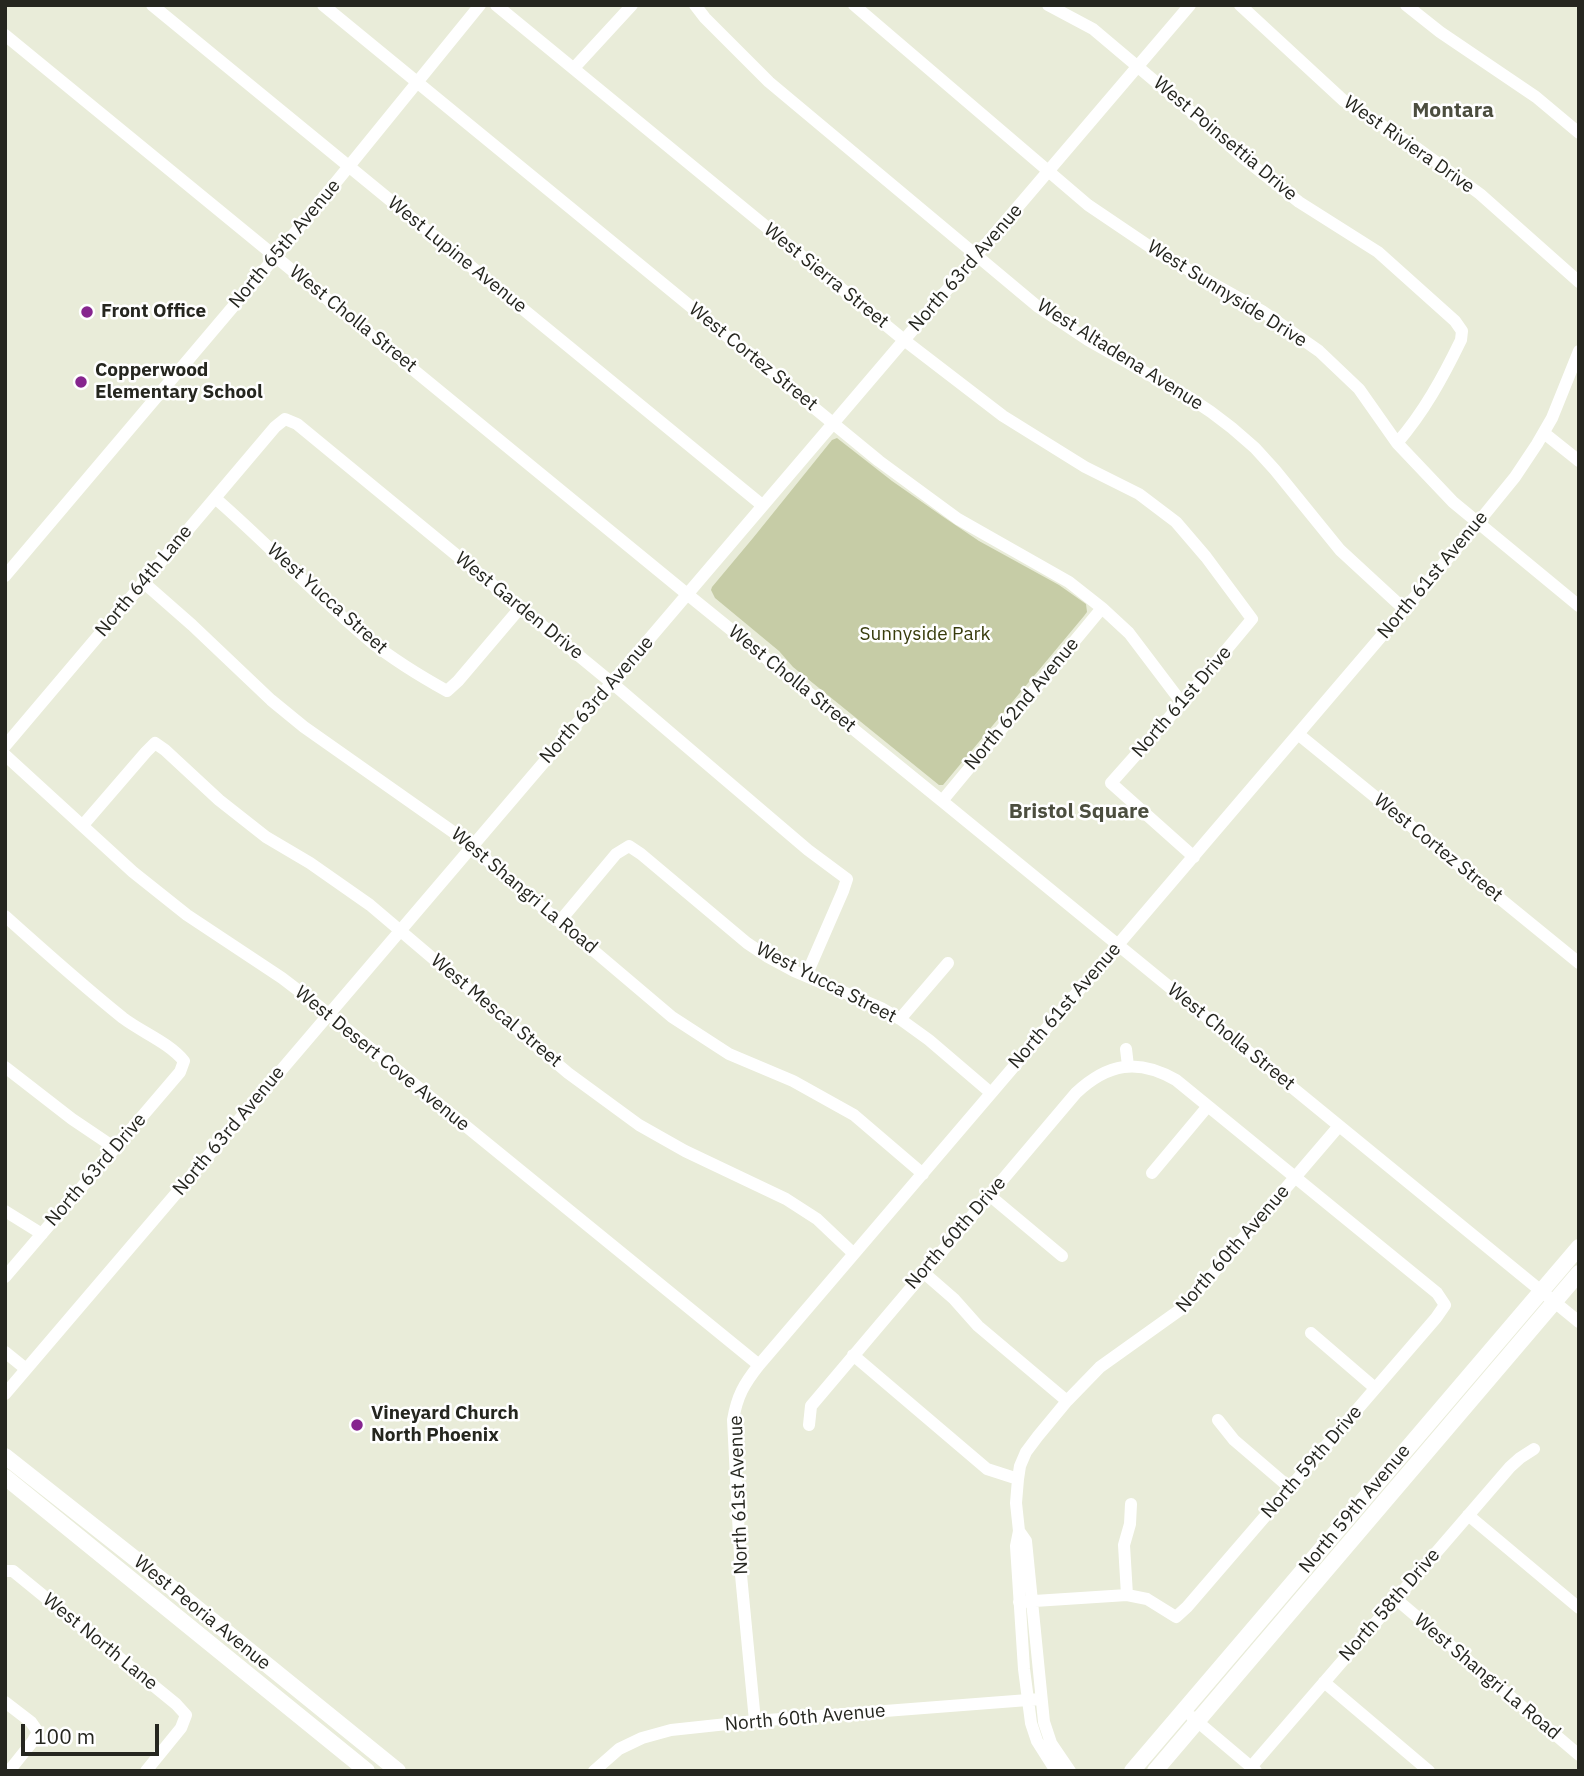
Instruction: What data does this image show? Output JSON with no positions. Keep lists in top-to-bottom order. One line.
{"streets":{"main road":["North 59th Avenue","West Peoria Avenue"],"street":["West Poinsettia Drive","West Riviera Drive","North 65th Avenue","West Lupine Avenue","North 63rd Avenue","West Sierra Street","West Sunnyside Drive","West Cholla Street","West Altadena Avenue","West Cortez Street","North 61st Avenue","North 64th Lane","West Yucca Street","West Garden Drive","North 61st Drive","North 62nd Avenue","West Shangri La Road","West Mescal Street","West Desert Cove Avenue","North 63rd Drive","North 60th Drive","North 60th Avenue","North 59th Drive","North 58th Drive","West North Lane"]},"crossings":[["West Poinsettia Drive","North 63rd Avenue"],["West Poinsettia Drive","West Sunnyside Drive"],["North 65th Avenue","West Lupine Avenue"],["North 65th Avenue","West Cholla Street"],["North 65th Avenue","West Cortez Street"],["West Lupine Avenue","North 63rd Avenue"],["North 63rd Avenue","West Sierra Street"],["North 63rd Avenue","West Sunnyside Drive"],["North 63rd Avenue","West Cholla Street"],["North 63rd Avenue","West Altadena Avenue"],["North 63rd Avenue","West Cortez Street"],["North 63rd Avenue","West Garden Drive"],["North 63rd Avenue","West Shangri La Road"],["North 63rd Avenue","West Mescal Street"],["North 63rd Avenue","West Desert Cove Avenue"],["West Sierra Street","North 61st Drive"],["West Sunnyside Drive","North 61st Avenue"],["West Cholla Street","North 61st Avenue"],["West Cholla Street","North 62nd Avenue"],["West Cholla Street","North 60th Avenue"],["West Cholla Street","North 59th Avenue"],["West Altadena Avenue","North 61st Avenue"],["West Cortez Street","North 61st Avenue"],["West Cortez Street","North 61st Drive"],["West Cortez Street","North 62nd Avenue"],["North 61st Avenue","West Yucca Street"],["North 61st Avenue","North 61st Drive"],["North 61st Avenue","West Shangri La Road"],["North 61st Avenue","West Mescal Street"],["North 61st Avenue","West Desert Cove Avenue"],["North 61st Avenue","North 60th Avenue"],["North 64th Lane","West Yucca Street"],["North 64th Lane","West Garden Drive"],["North 64th Lane","West Shangri La Road"],["West Yucca Street","West Garden Drive"],["West Yucca Street","West Shangri La Road"],["West Shangri La Road","North 58th Drive"],["West Mescal Street","West Desert Cove Avenue"],["North 60th Avenue","North 59th Drive"]],"districts":["Montara","Bristol Square"],"parks":["Sunnyside Park"],"places":["Front Office","Copperwood Elementary School","Vineyard Church North Phoenix"],"scale_bar":"100 m"}
